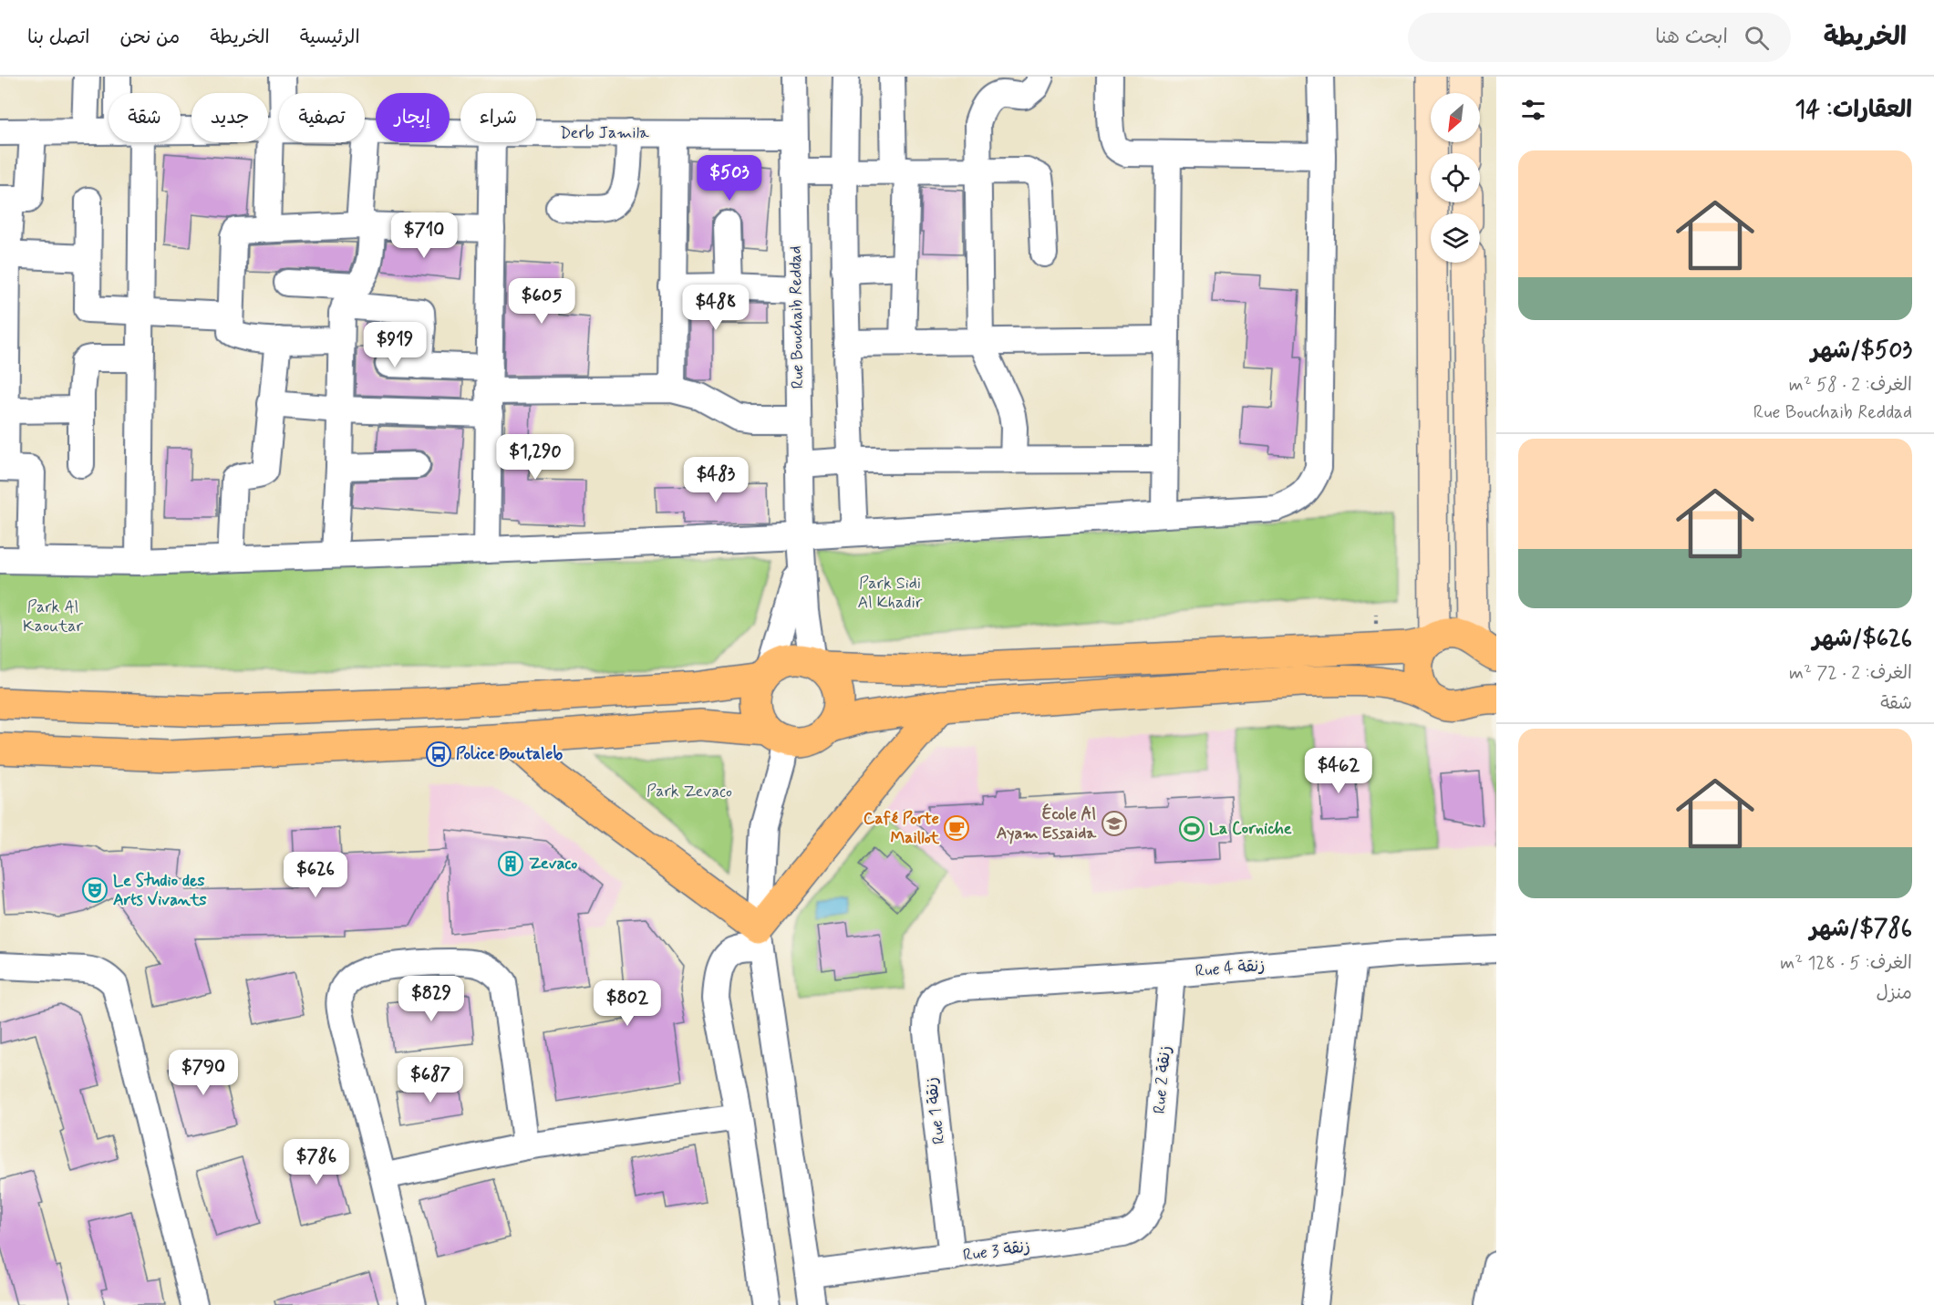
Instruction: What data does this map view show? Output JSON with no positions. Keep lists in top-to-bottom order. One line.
{"streets":{"street":["Derb Jamila","Rue Bouchaib Reddad","Rue 4 زنقة","Rue 2 زنقة","Rue 1 زنقة","Rue 3 زنقة"]},"crossings":[["Derb Jamila","Rue Bouchaib Reddad"],["Rue 4 زنقة","Rue 2 زنقة"],["Rue 4 زنقة","Rue 1 زنقة"],["Rue 2 زنقة","Rue 3 زنقة"],["Rue 1 زنقة","Rue 3 زنقة"]],"parks":["Park Sidi Al Khadir","Park Al Kaoutar","Park Zevaco"],"places":{"bus stop":["Police Boutaleb"],"school or university":["École Al Ayam Essaida"],"cafe":["Café Porte Maillot"],"sports":["La Corniche"],"building":["Zevaco"],"theatre":["Le Studio des Arts Vivants"]},"north":"bottom left","page":{"header":"الخريطة","search":"ابحث هنا","nav":["الرئيسية","الخريطة","من نحن","اتصل بنا"],"heading":"العقارات: 14","chip":["شراء","إيجار","تصفية","جديد","شقة"],"list":[{"name":"$503/شهر","note":"الغرف: 2 · 58 m² · Rue Bouchaib Reddad"},{"name":"$626/شهر","note":"الغرف: 2 · 72 m² · شقة"},{"name":"$786/شهر","note":"الغرف: 5 · 128 m² · منزل"}],"price":["$503","$710","$605","$488","$919","$1,290","$483","$462","$626","$829","$802","$790","$687","$786"]}}
